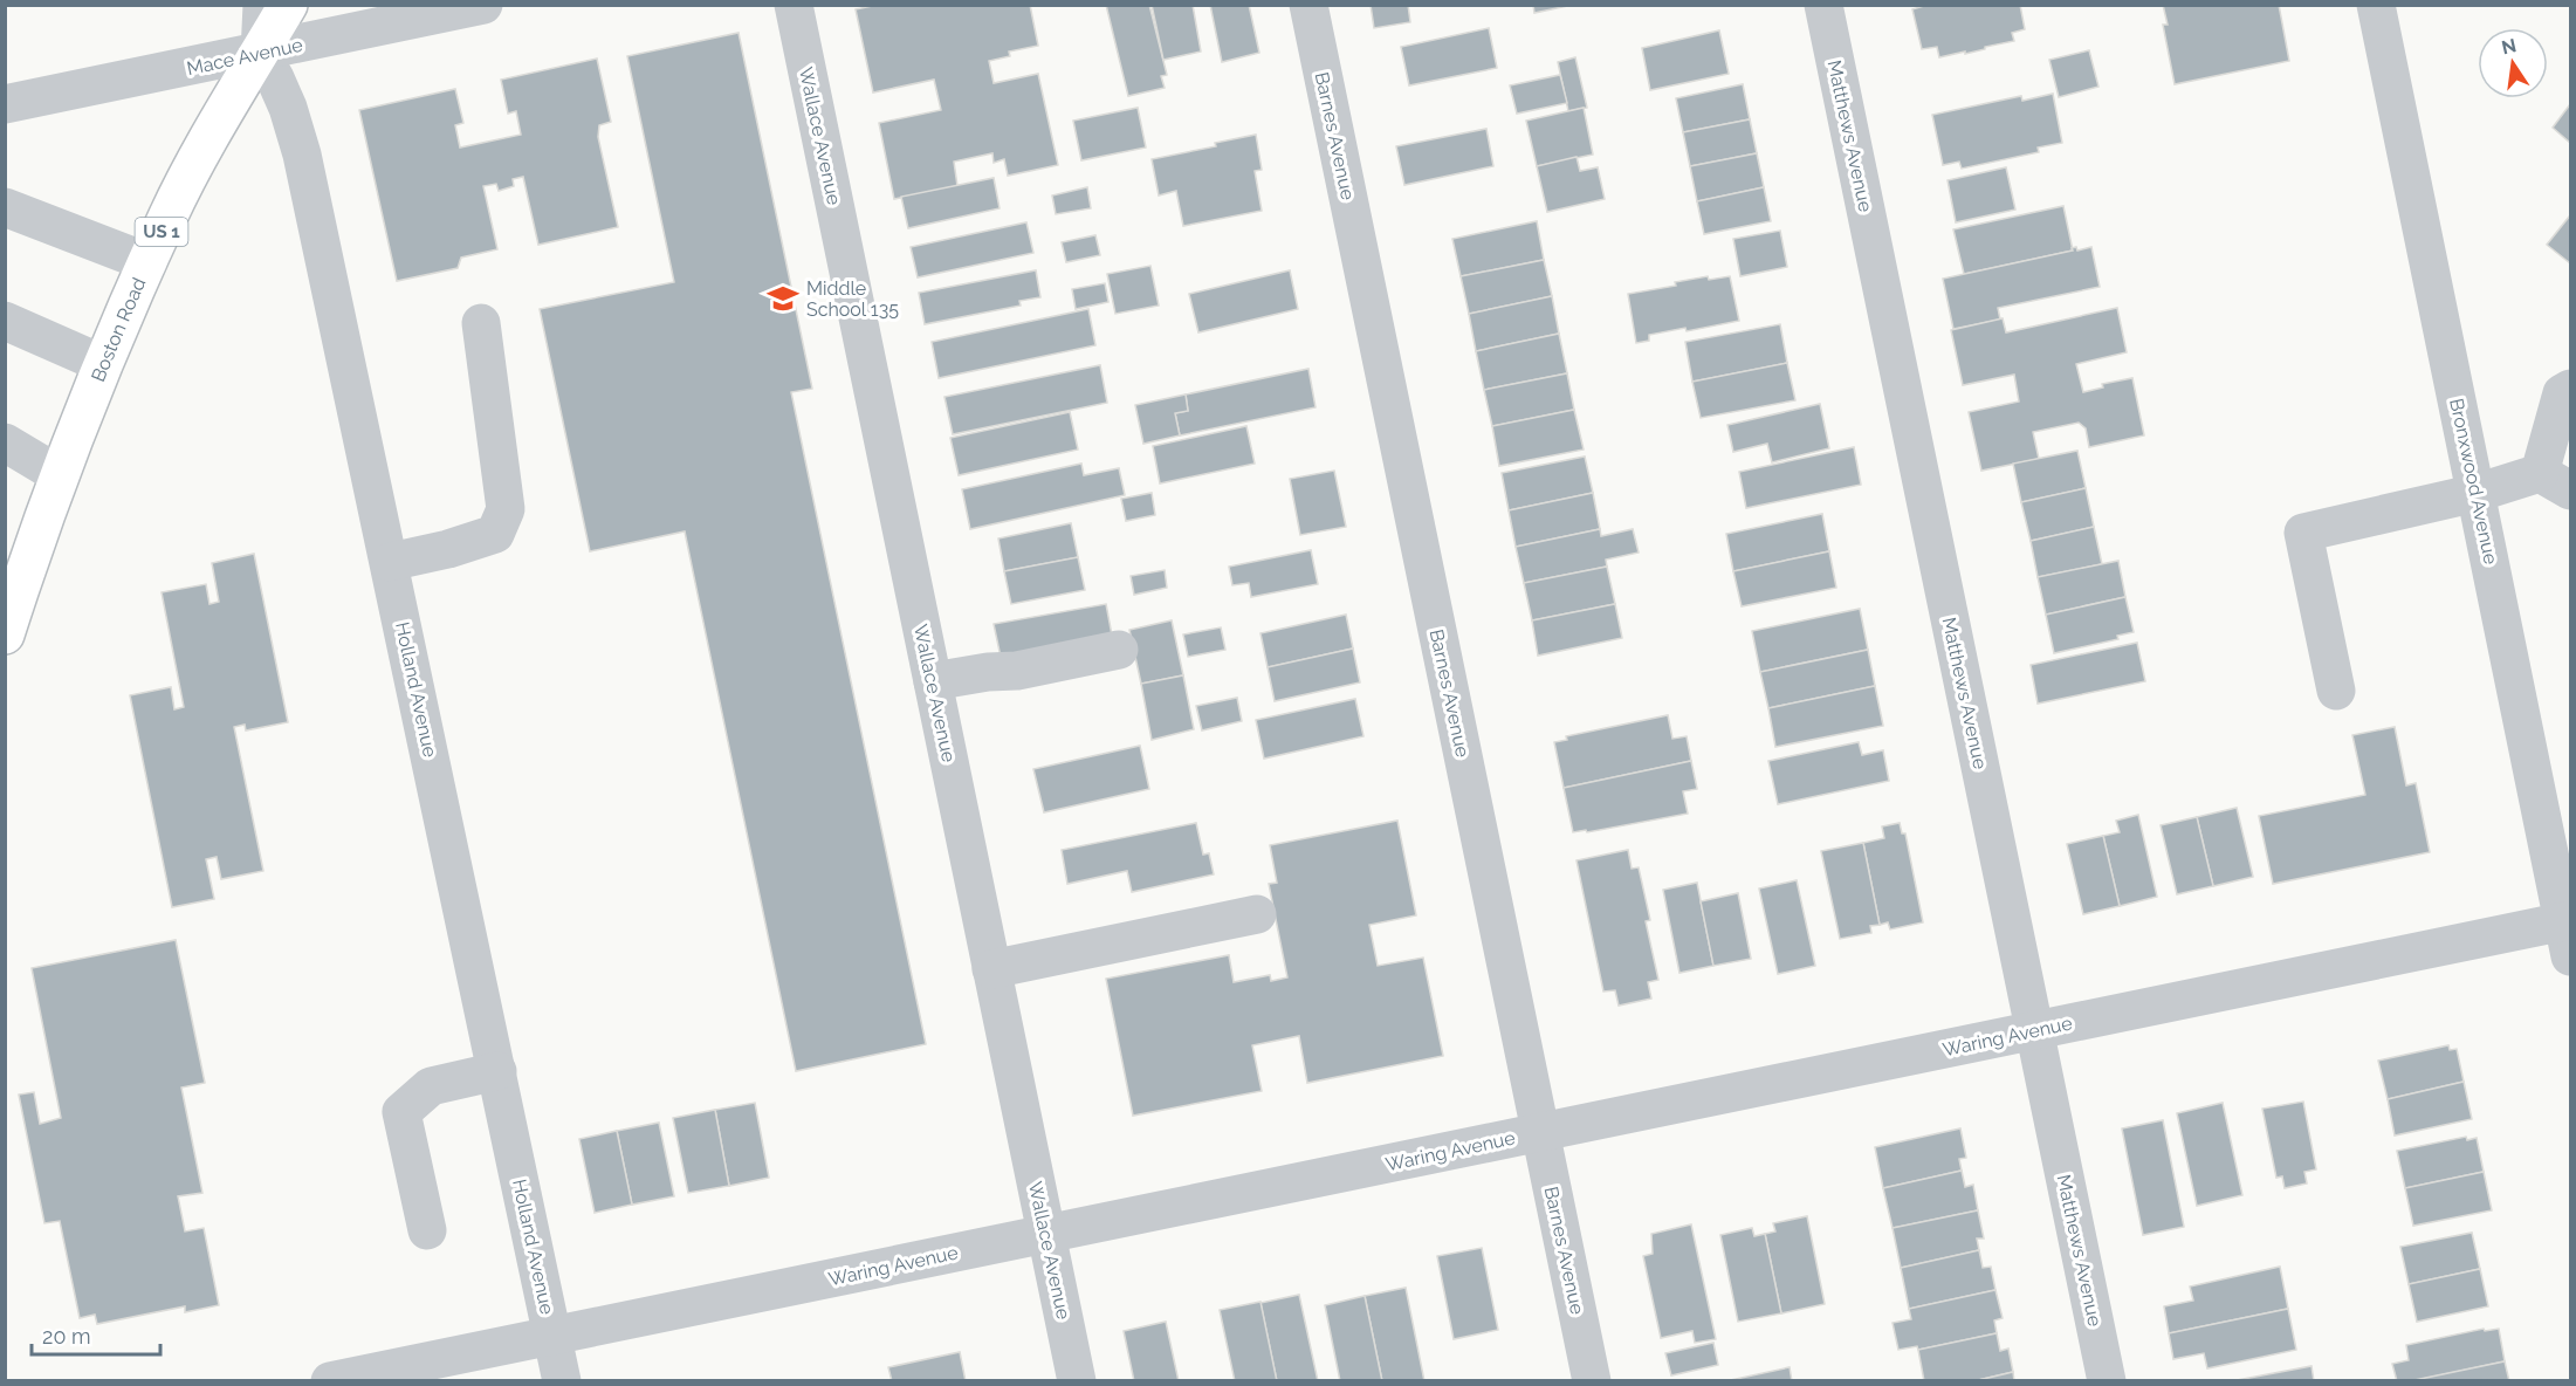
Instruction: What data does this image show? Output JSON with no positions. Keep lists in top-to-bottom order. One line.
{"streets":{"main road":["US 1","Boston Road"],"street":["Mace Avenue","Wallace Avenue","Barnes Avenue","Matthews Avenue","Bronxwood Avenue","Holland Avenue","Waring Avenue"]},"crossings":[["Mace Avenue","Boston Road"],["Mace Avenue","Holland Avenue"],["Wallace Avenue","Waring Avenue"],["Barnes Avenue","Waring Avenue"],["Matthews Avenue","Waring Avenue"],["Boston Road","Holland Avenue"],["Bronxwood Avenue","Waring Avenue"],["Holland Avenue","Waring Avenue"]],"places":{"school or university":["Middle School 135"]},"scale_bar":"20 m","north":"top"}
